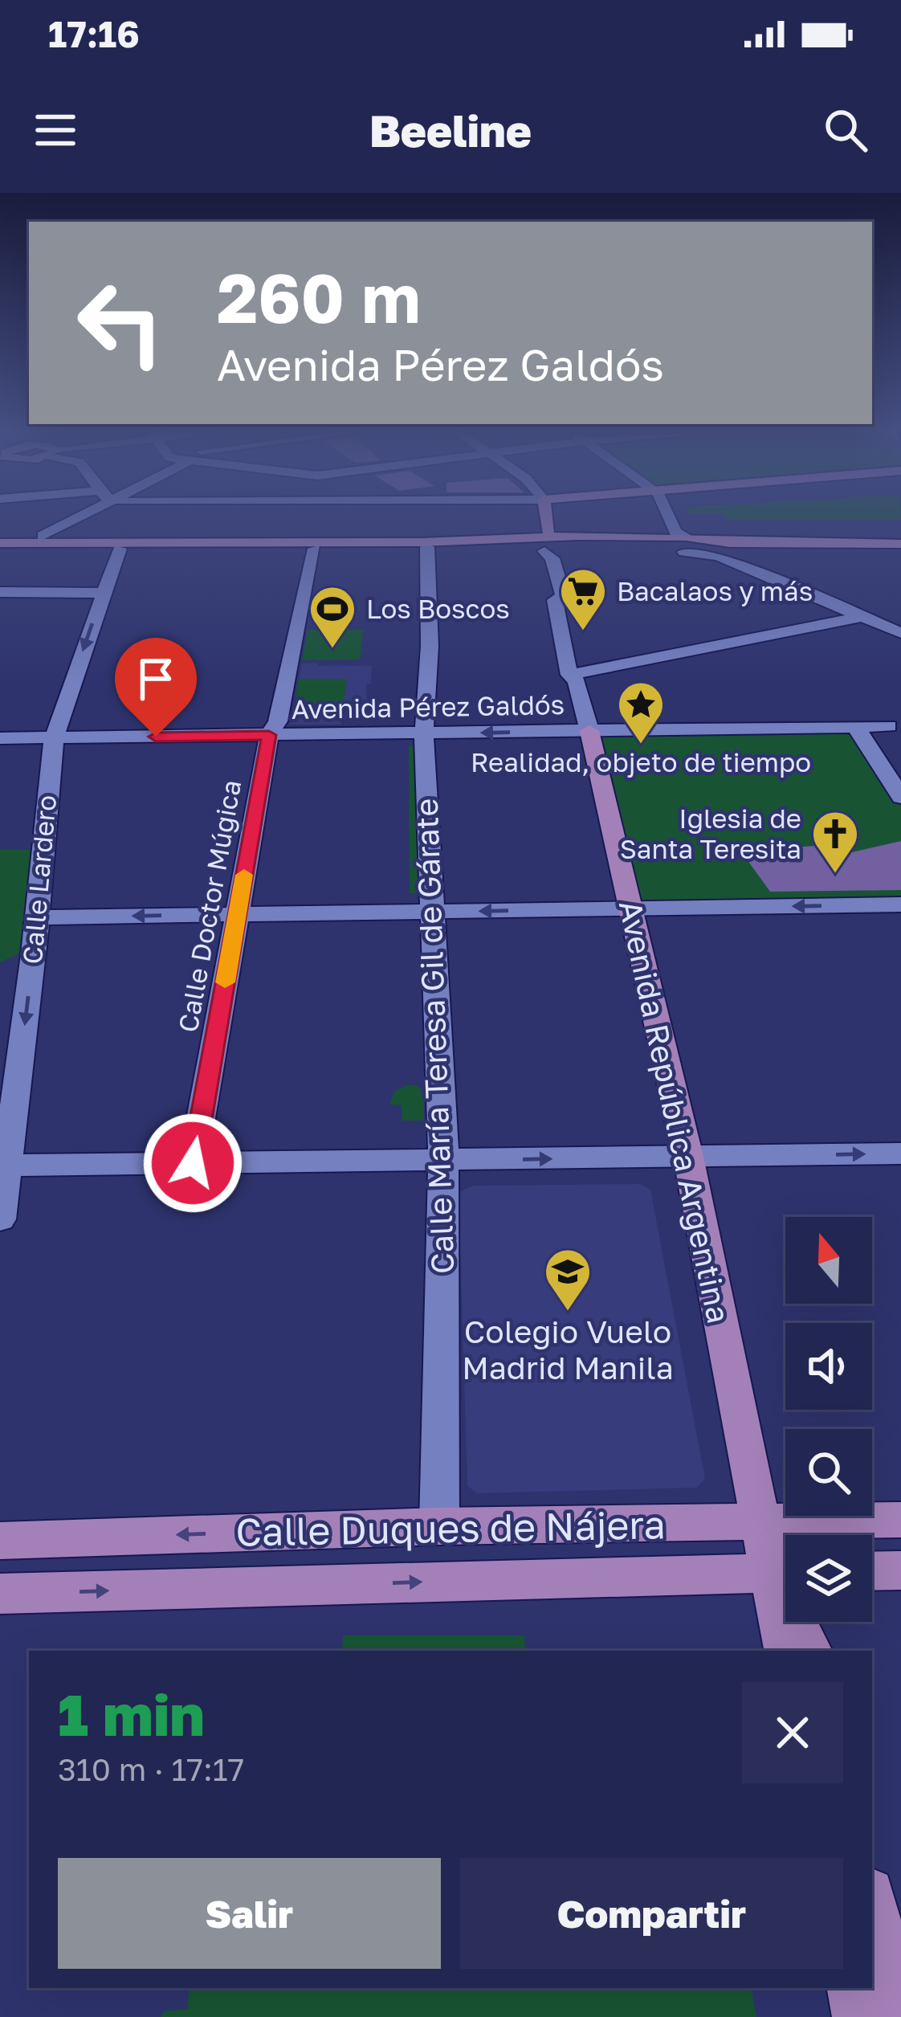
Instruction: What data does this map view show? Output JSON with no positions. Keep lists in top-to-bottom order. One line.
{"streets":{"main road":["Avenida República Argentina","Calle Duques de Nájera"],"street":["Avenida Pérez Galdós","Calle Lardero","Calle Doctor Múgica","Calle María Teresa Gil de Gárate"]},"crossings":[["Avenida Pérez Galdós","Calle Lardero"],["Avenida Pérez Galdós","Calle Doctor Múgica"],["Avenida Pérez Galdós","Calle María Teresa Gil de Gárate"],["Avenida Pérez Galdós","Avenida República Argentina"],["Calle María Teresa Gil de Gárate","Calle Duques de Nájera"],["Avenida República Argentina","Calle Duques de Nájera"]],"one_way":["Calle Lardero"],"places":{"supermarket":["Bacalaos y más"],"sports":["Los Boscos"],"place":["Realidad, objeto de tiempo"],"church":["Iglesia de Santa Teresita"],"school or university":["Colegio Vuelo Madrid Manila"]},"north":"top","page":{"status":"17:16","header":"Beeline","turn":["260 m","Avenida Pérez Galdós"],"heading":["1 min","310 m · 17:17"],"buttons":["Salir","Compartir"]}}
